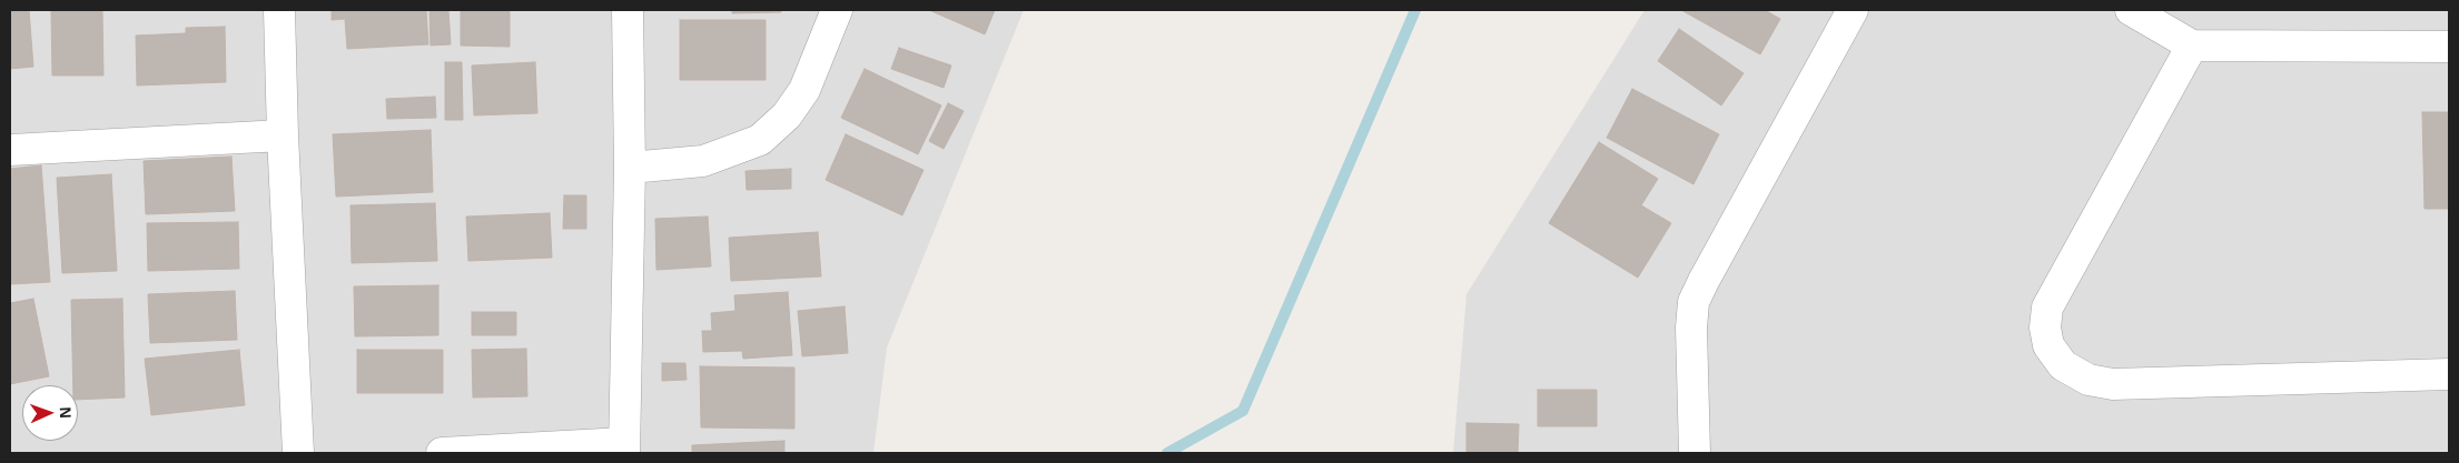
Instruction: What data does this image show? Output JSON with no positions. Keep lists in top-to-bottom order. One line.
{"north":"right"}
